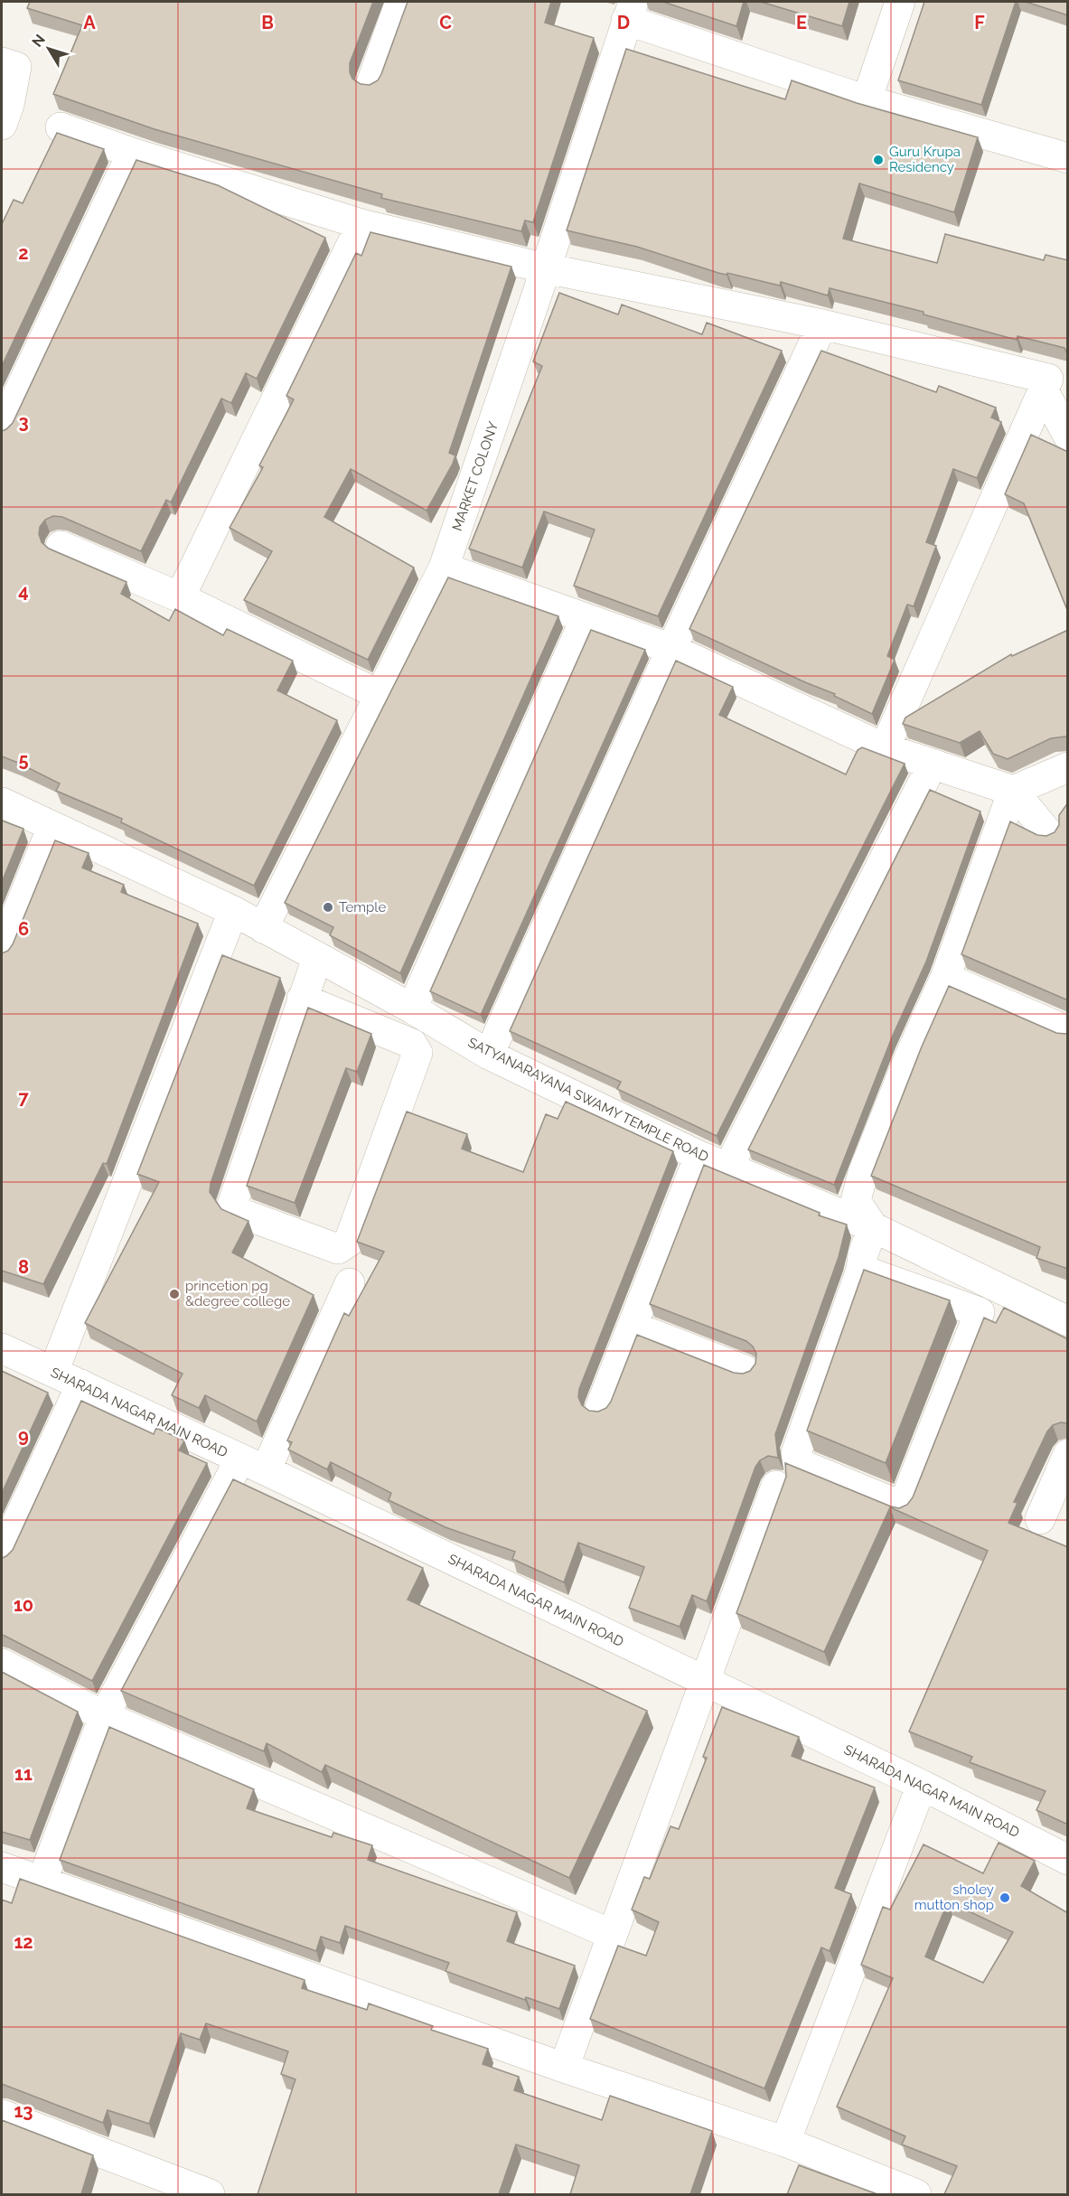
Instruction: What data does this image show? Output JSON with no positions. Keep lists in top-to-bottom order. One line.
{"streets":{"street":["MARKET COLONY","SATYANARAYANA SWAMY TEMPLE ROAD","SHARADA NAGAR MAIN ROAD"]},"crossings":[["MARKET COLONY","SATYANARAYANA SWAMY TEMPLE ROAD"]],"places":["Guru Krupa Residency","Temple","princetion pg &degree college","sholey mutton shop"],"north":"top left","grid":{"columns":["A","B","C","D","E","F"],"rows":["2","3","4","5","6","7","8","9","10","11","12","13"]}}
